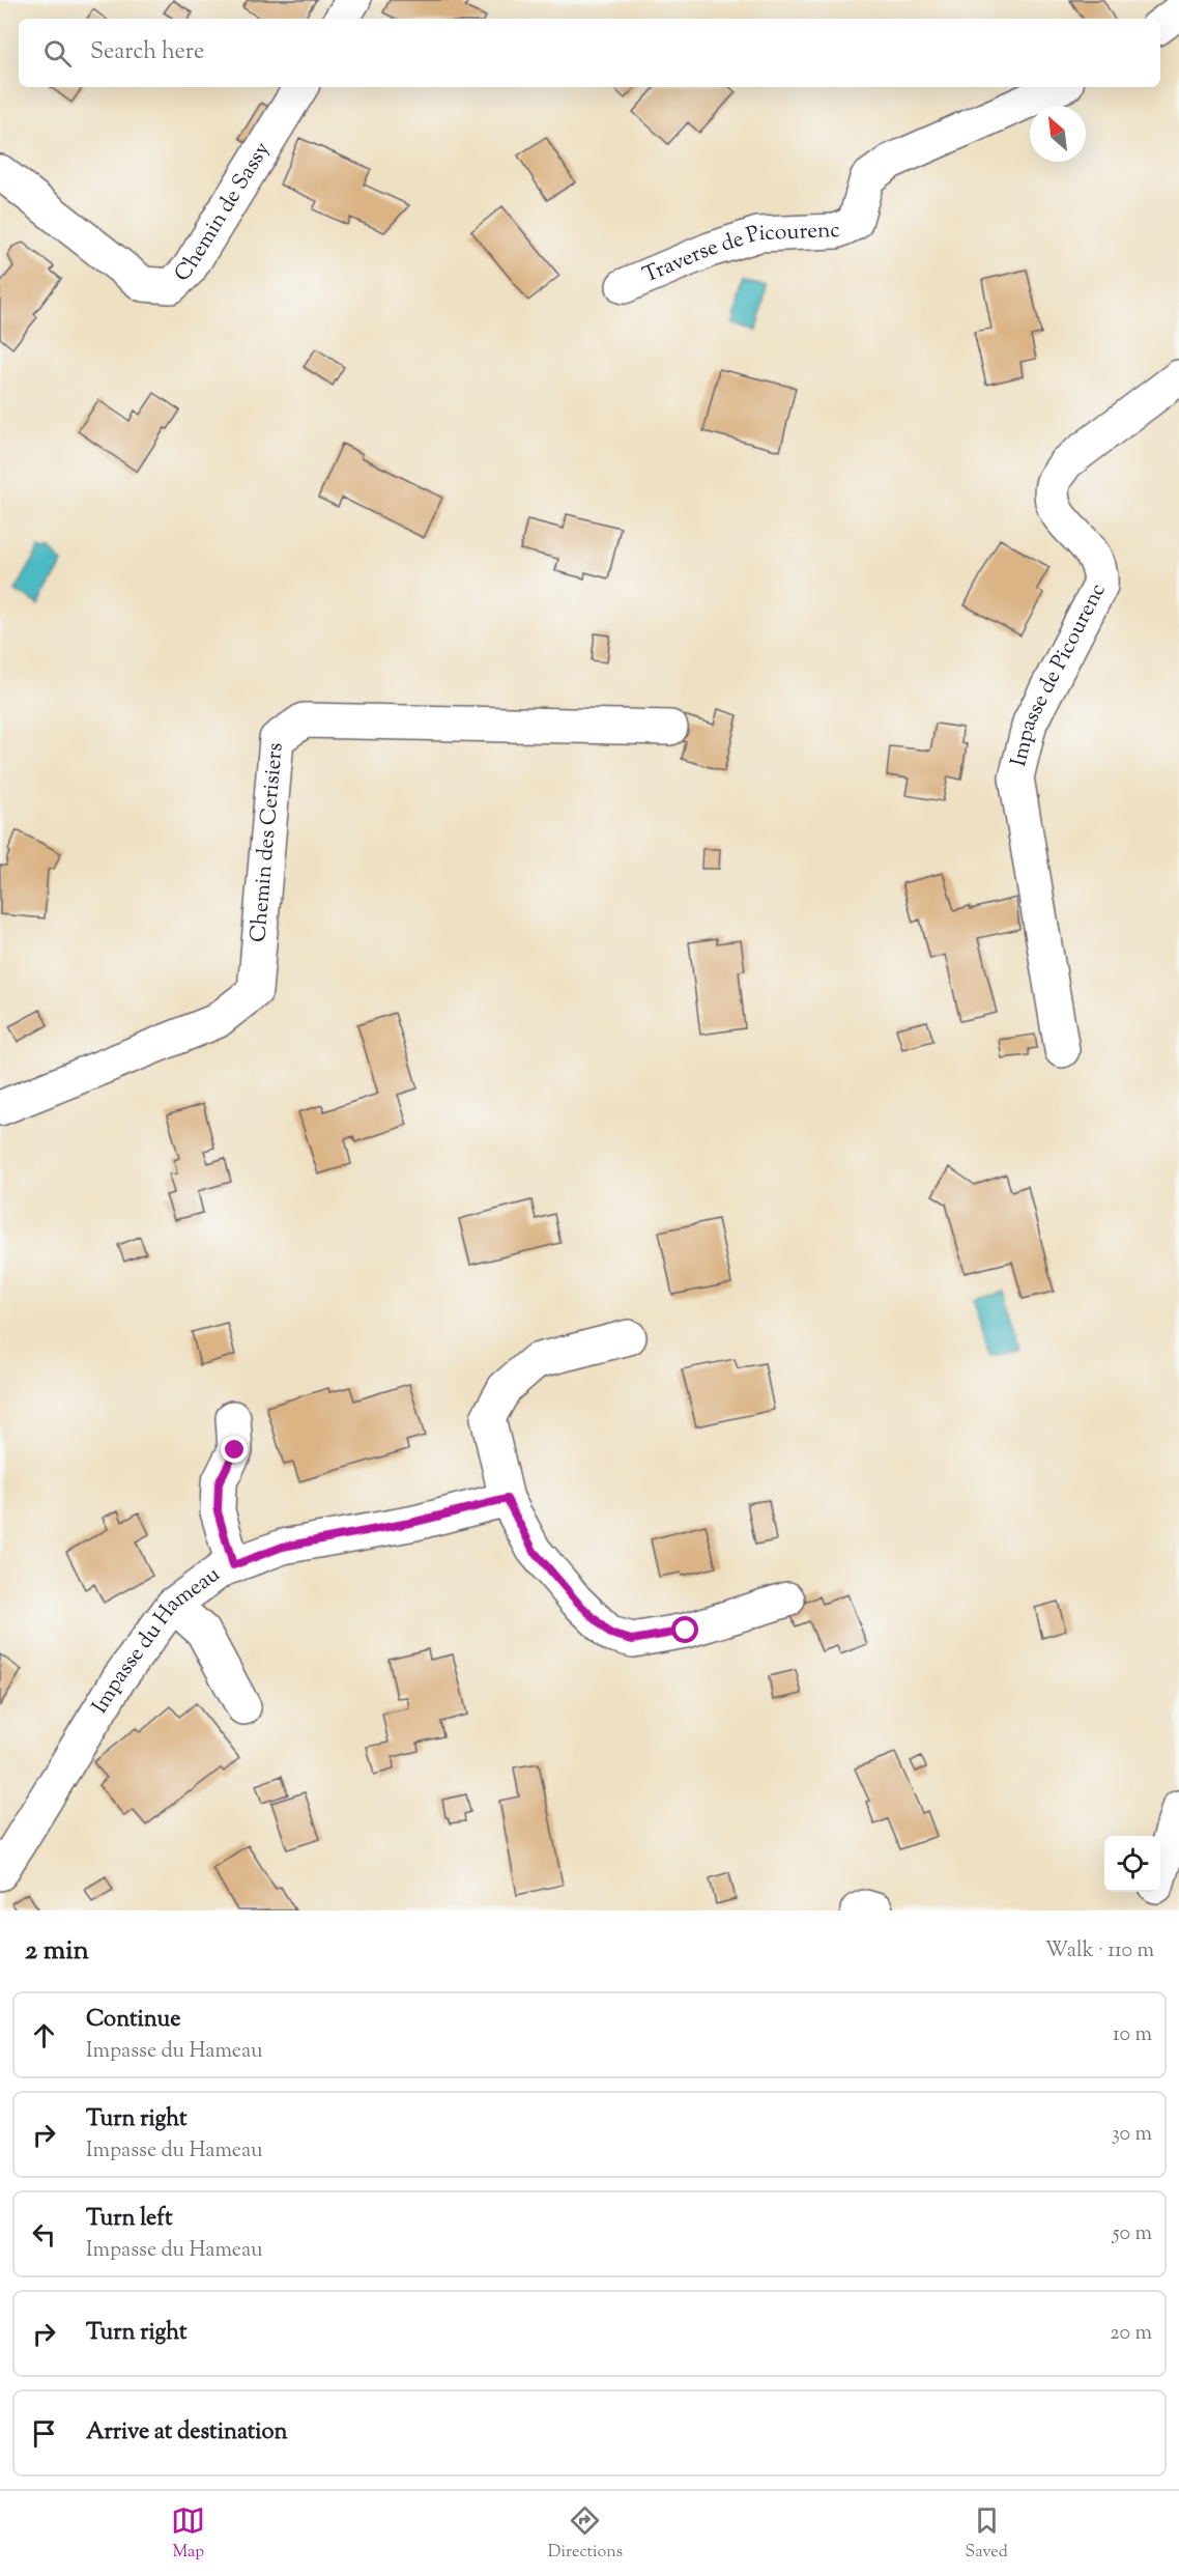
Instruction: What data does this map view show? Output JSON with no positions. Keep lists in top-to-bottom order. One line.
{"streets":{"street":["Chemin de Sassy","Traverse de Picourenc","Impasse de Picourenc","Chemin des Cerisiers","Impasse du Hameau"]},"north":"top left","page":{"search":"Search here","heading":["2 min","Walk · 110 m"],"list":[["Continue","Impasse du Hameau","10 m"],["Turn right","Impasse du Hameau","30 m"],["Turn left","Impasse du Hameau","50 m"],["Turn right","20 m"],"Arrive at destination"],"nav":["Map","Directions","Saved"]}}
